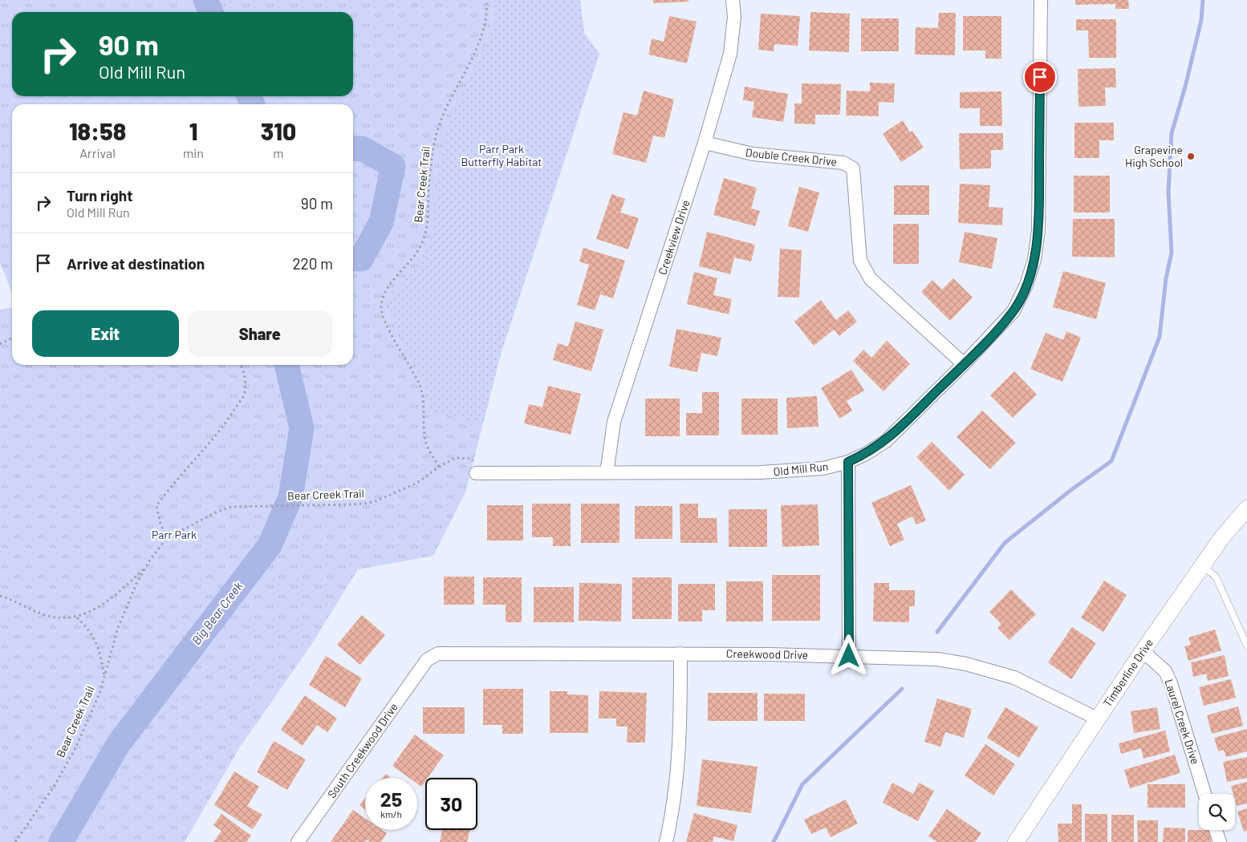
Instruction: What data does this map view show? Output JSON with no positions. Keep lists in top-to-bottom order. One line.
{"streets":{"street":["Double Creek Drive","Creekview Drive","Old Mill Run","Creekwood Drive","Timberline Drive","Laurel Creek Drive","South Creekwood Drive"],"path":["Bear Creek Trail"]},"crossings":[["Double Creek Drive","Creekview Drive"],["Double Creek Drive","Old Mill Run"],["Creekview Drive","Old Mill Run"],["Creekwood Drive","Timberline Drive"],["Creekwood Drive","South Creekwood Drive"],["Timberline Drive","Laurel Creek Drive"]],"water":["Big Bear Creek"],"parks":["Parr Park Butterfly Habitat","Parr Park"],"places":["Grapevine High School"],"page":{"turn":["90 m","Old Mill Run"],"eta":["18:58","Arrival","1","min","310","m"],"list":[{"name":"Turn right","note":"Old Mill Run","value":"90 m"},{"name":"Arrive at destination","value":"220 m"}],"buttons":["Exit","Share"],"speed":"25 km/h","limit":"30"}}
